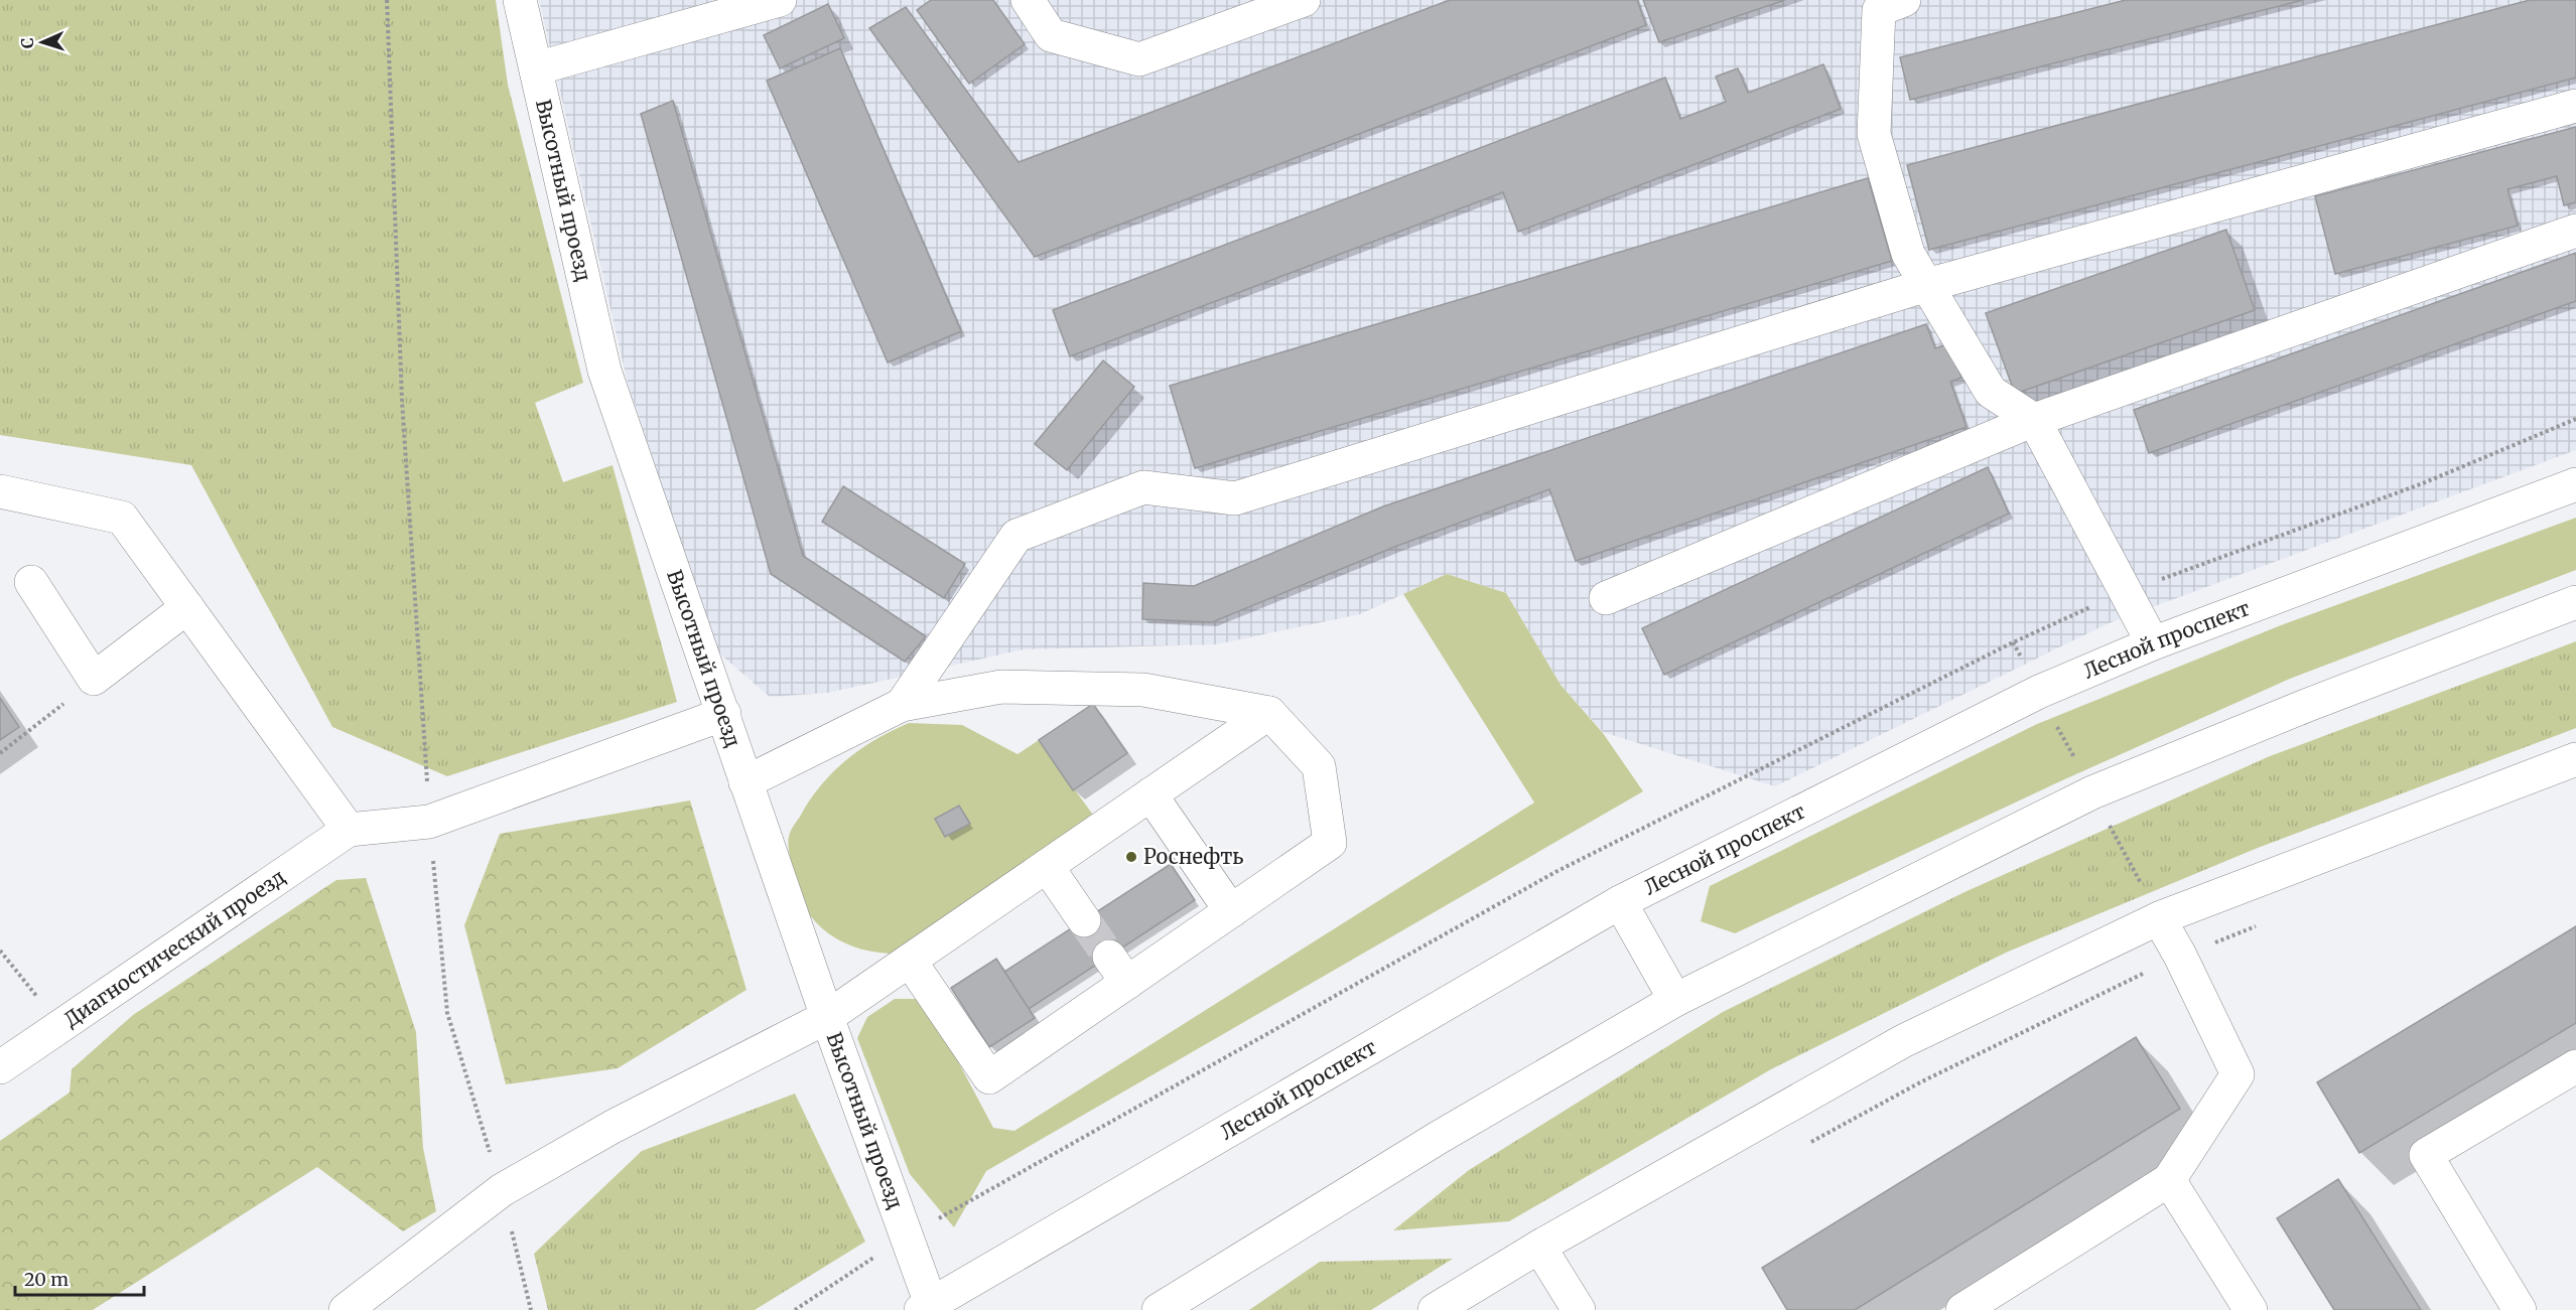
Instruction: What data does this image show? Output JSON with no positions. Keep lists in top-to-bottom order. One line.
{"streets":{"main road":["Высотный проезд","Лесной проспект","Диагностический проезд"]},"crossings":[["Высотный проезд","Лесной проспект"]],"places":["Роснефть"],"scale_bar":"20 m","north":"left"}
